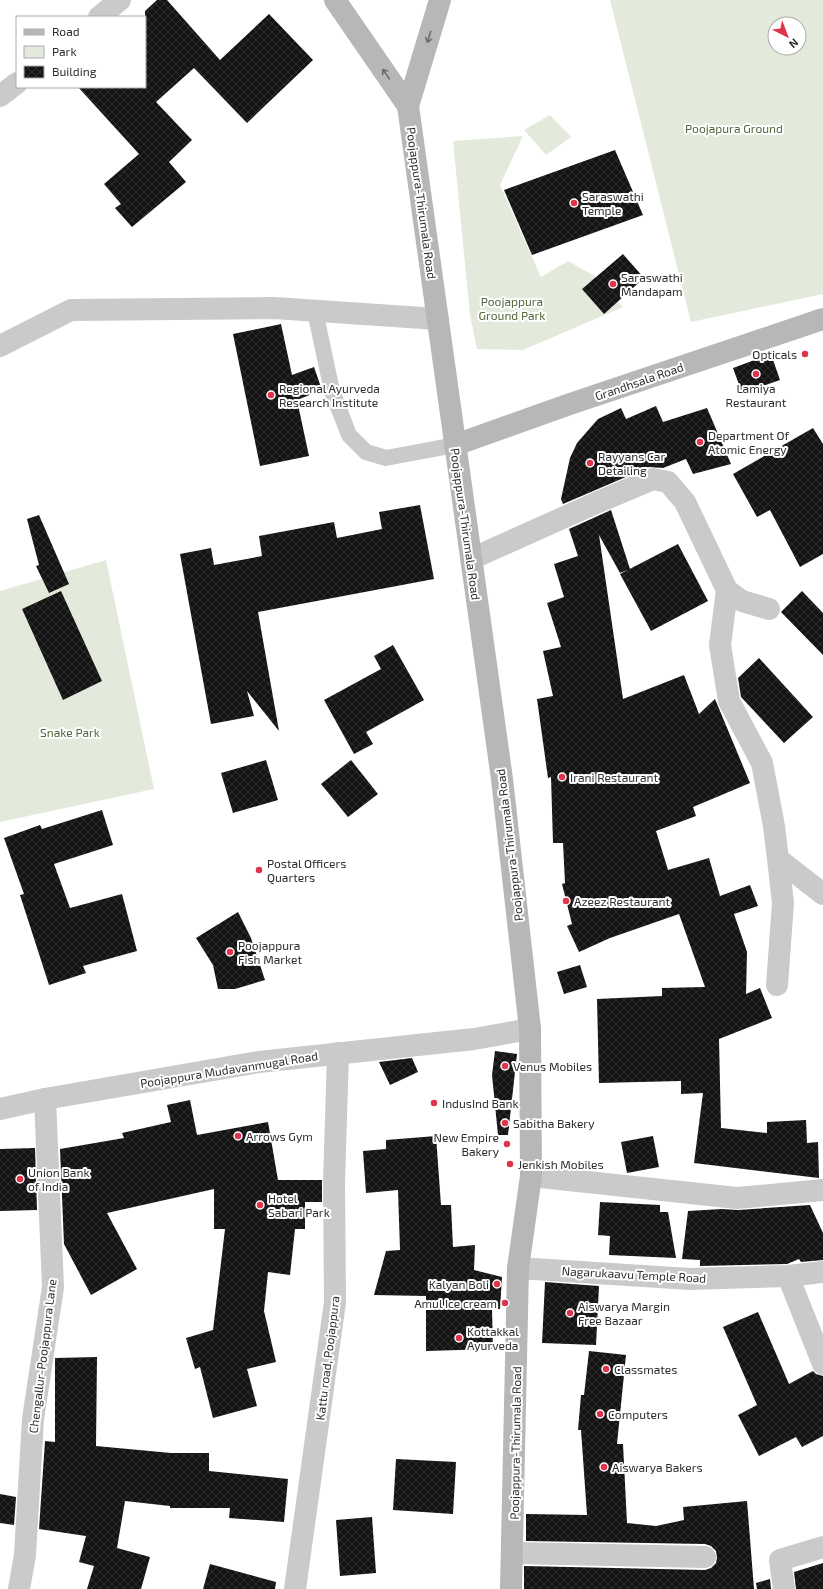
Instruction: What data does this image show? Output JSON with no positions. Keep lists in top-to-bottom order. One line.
{"streets":{"main road":["Poojappura-Thirumala Road","Grandhsala Road"],"street":["Poojappura Mudavanmugal Road","Nagarukaavu Temple Road","Chengallur-Poojappura Lane","Kattu road, Poojappura"]},"crossings":[["Poojappura-Thirumala Road","Grandhsala Road"],["Poojappura-Thirumala Road","Poojappura Mudavanmugal Road"],["Poojappura-Thirumala Road","Nagarukaavu Temple Road"],["Poojappura Mudavanmugal Road","Chengallur-Poojappura Lane"],["Poojappura Mudavanmugal Road","Kattu road, Poojappura"]],"parks":["Poojapura Ground","Poojappura Ground Park","Snake Park"],"places":["Saraswathi Temple","Saraswathi Mandapam","Opticals","Lamiya Restaurant","Regional Ayurveda Research Institute","Department Of Atomic Energy","Rayyans Car Detailing","Irani Restaurant","Postal Officers Quarters","Azeez Restaurant","Poojappura Fish Market","Venus Mobiles","IndusInd Bank","Sabitha Bakery","Arrows Gym","New Empire Bakery","Jenkish Mobiles","Union Bank of India","Hotel Sabari Park","Kalyan Boli","Amul Ice cream","Aiswarya Margin Free Bazaar","Kottakkal Ayurveda","Classmates","Computers","Aiswarya Bakers"],"legend":["Road","Park","Building"],"north":"bottom right"}
